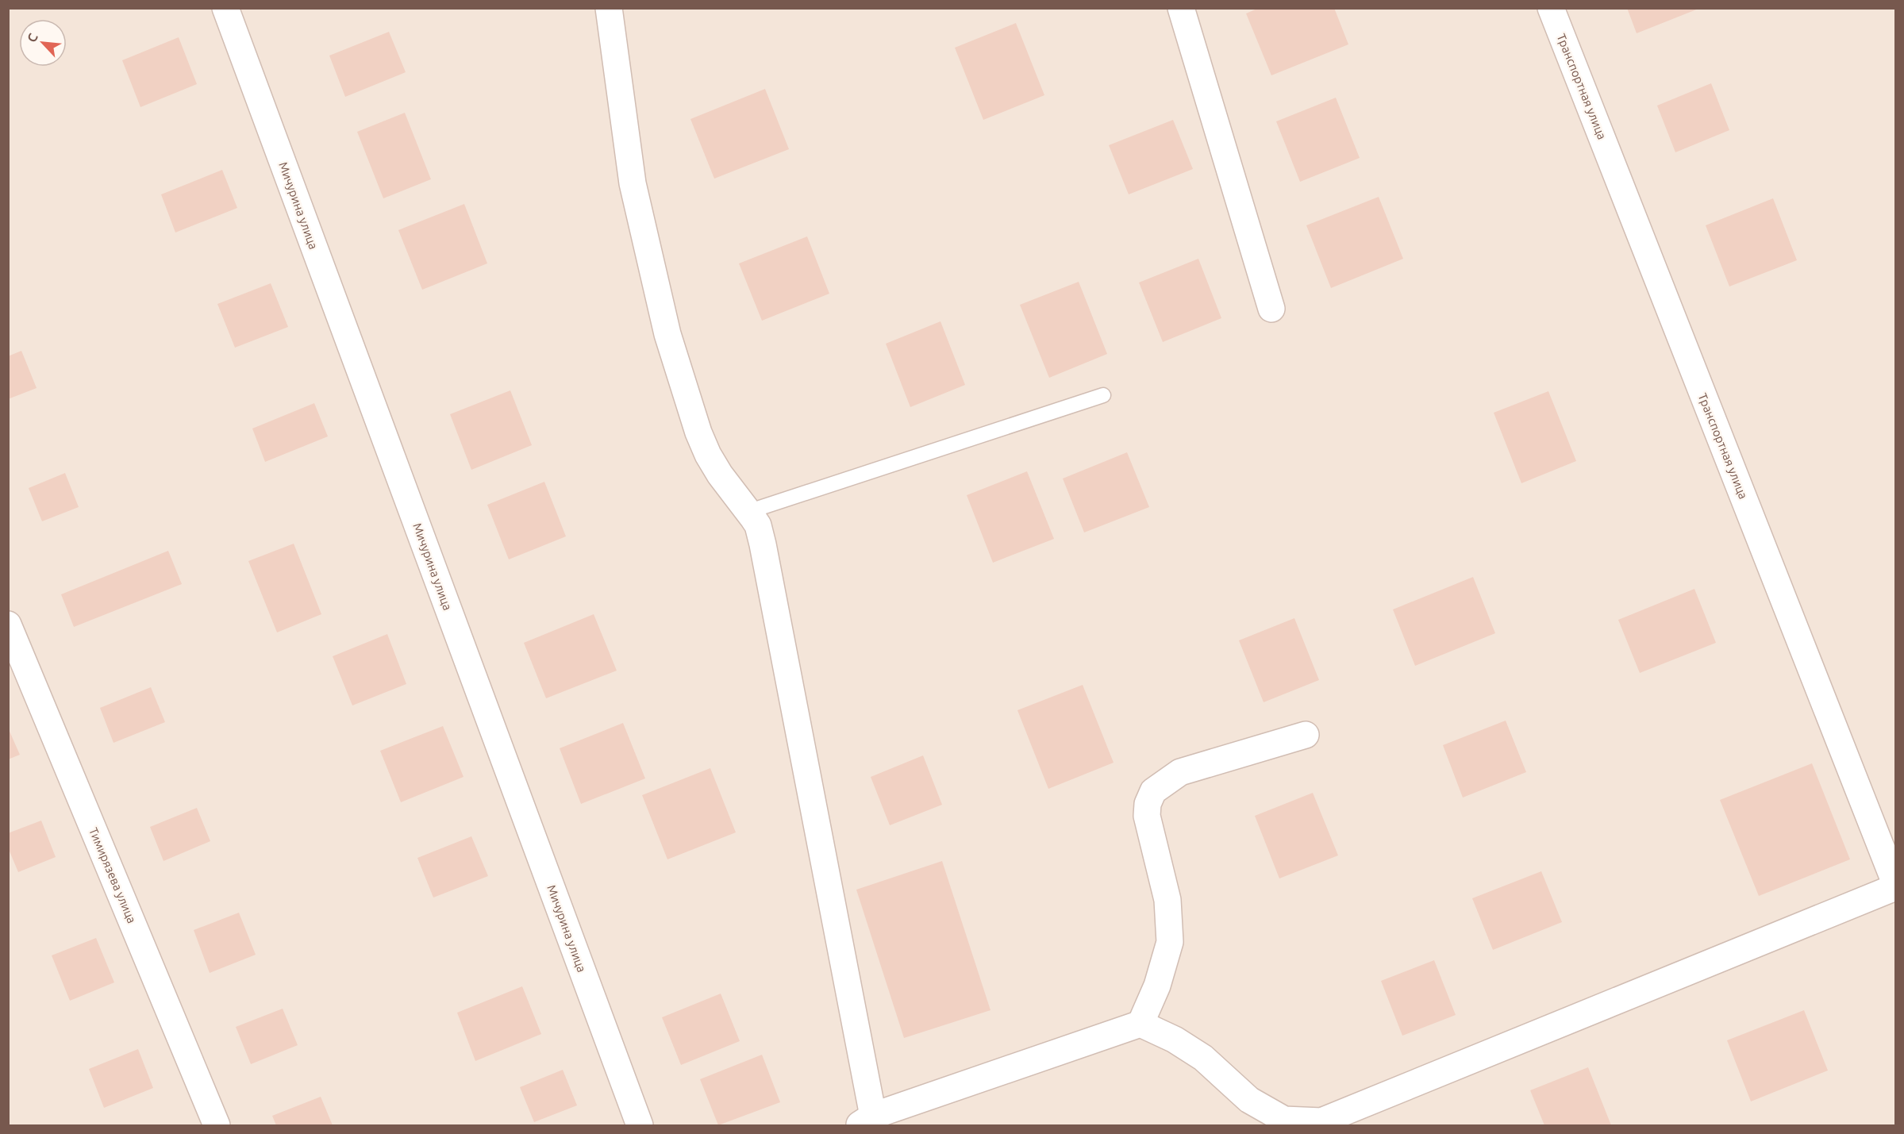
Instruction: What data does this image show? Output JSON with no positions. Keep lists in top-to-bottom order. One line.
{"streets":{"street":["Транспортная улица","Мичурина улица","Тимирязева улица"]},"north":"top left"}
